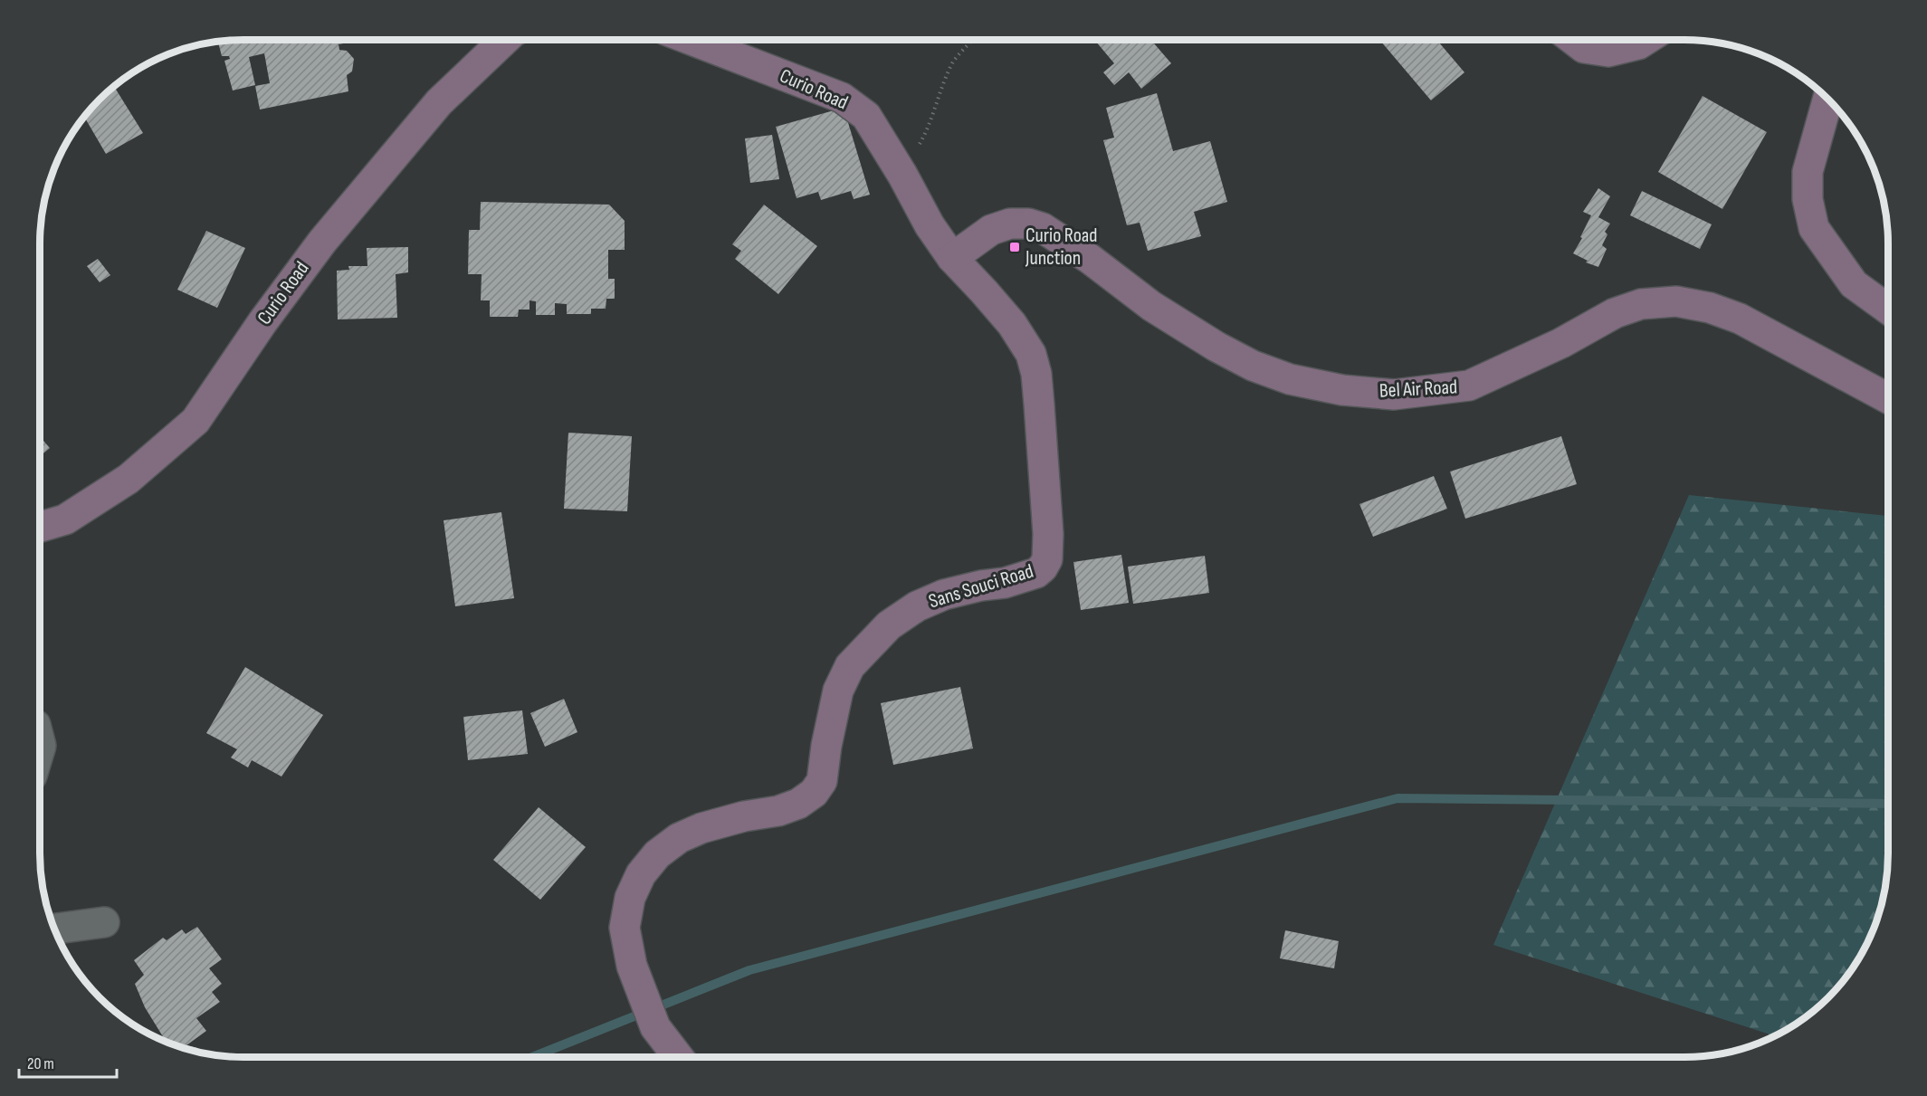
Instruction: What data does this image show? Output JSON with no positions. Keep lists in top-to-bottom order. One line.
{"streets":{"main road":["Curio Road","Bel Air Road","Sans Souci Road"]},"crossings":[["Curio Road","Bel Air Road"],["Curio Road","Sans Souci Road"],["Bel Air Road","Sans Souci Road"]],"places":{"transit":["Curio Road Junction"]},"scale_bar":"20 m"}
